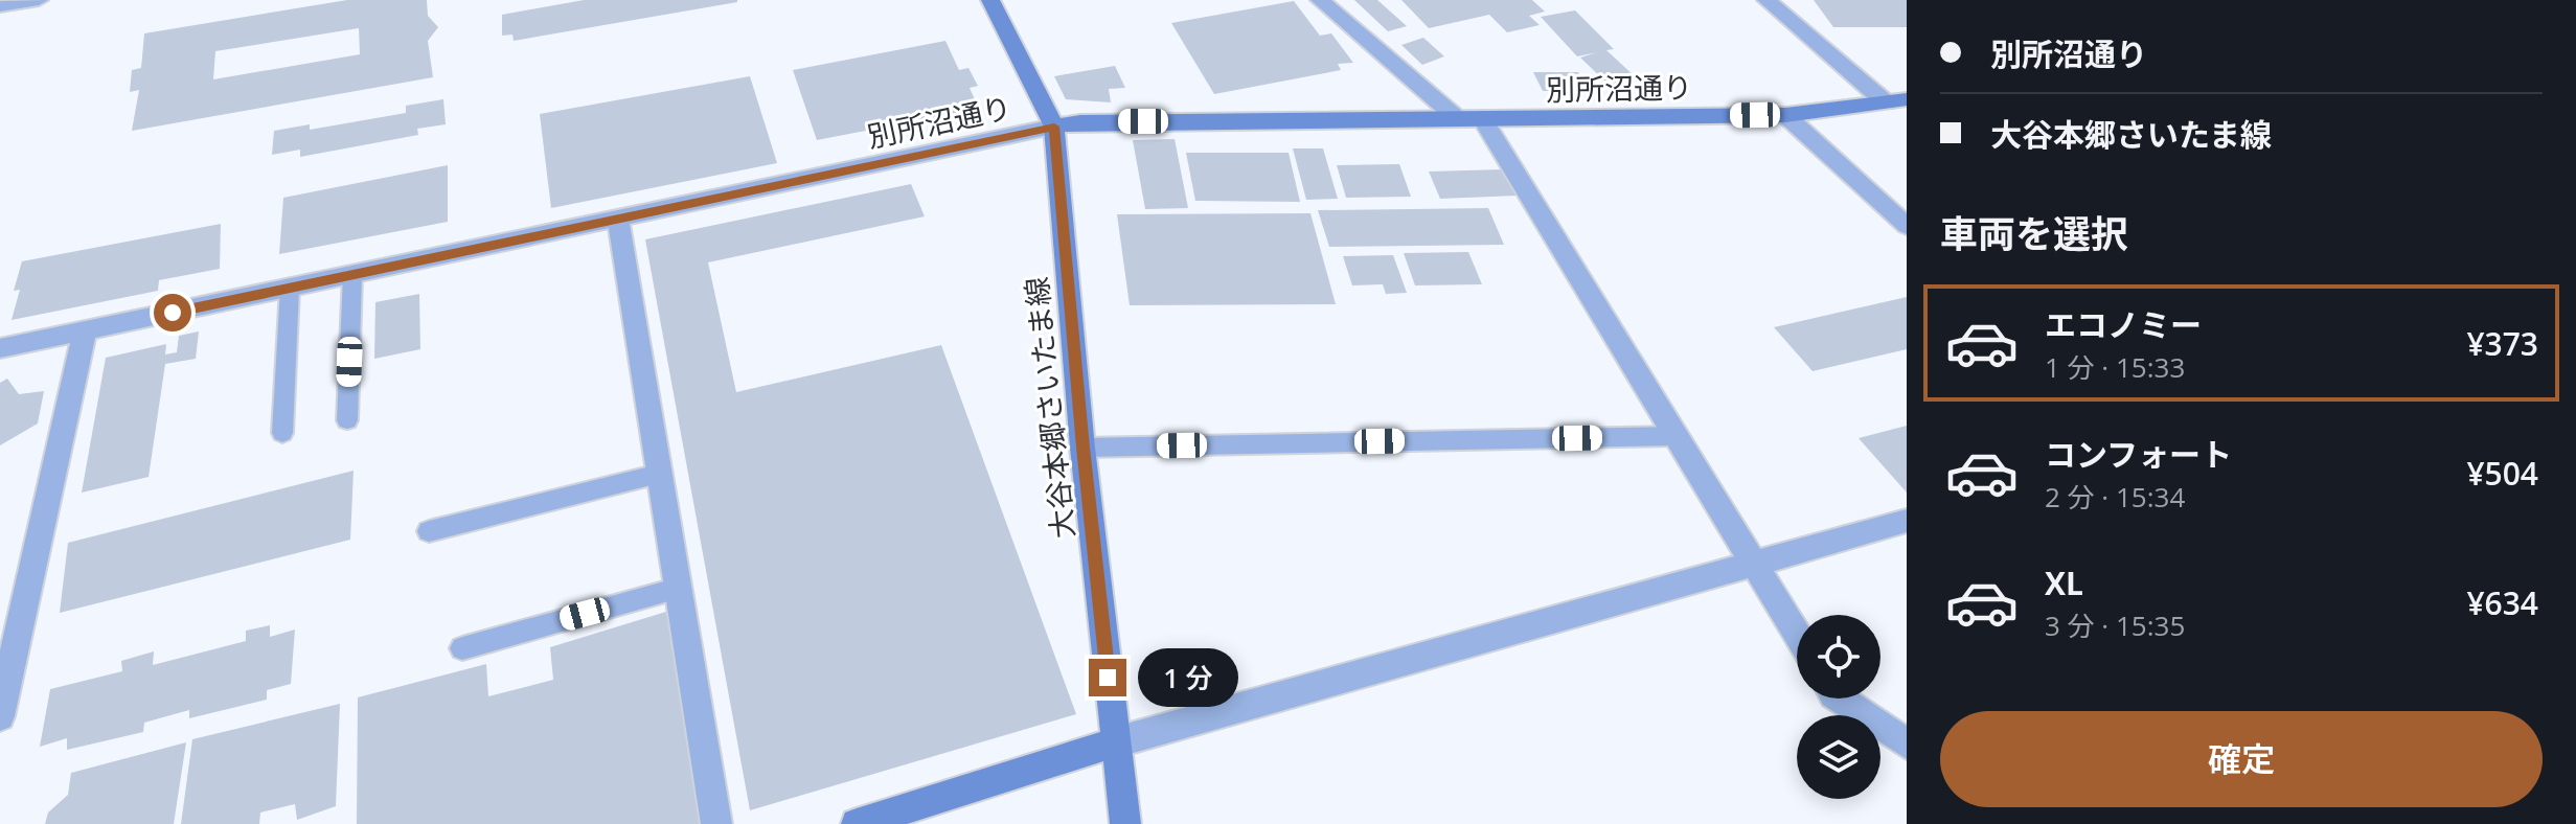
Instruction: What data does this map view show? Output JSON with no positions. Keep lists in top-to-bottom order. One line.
{"streets":{"street":["別所沼通り","大谷本郷さいたま線"]},"crossings":[["別所沼通り","大谷本郷さいたま線"]],"page":{"banner":["別所沼通り","大谷本郷さいたま線"],"heading":"車両を選択","list":[{"name":"エコノミー","note":"1 分 · 15:33","value":"¥373"},{"name":"コンフォート","note":"2 分 · 15:34","value":"¥504"},{"name":"XL","note":"3 分 · 15:35","value":"¥634"}],"bubble":"1 分","buttons":"確定"}}
